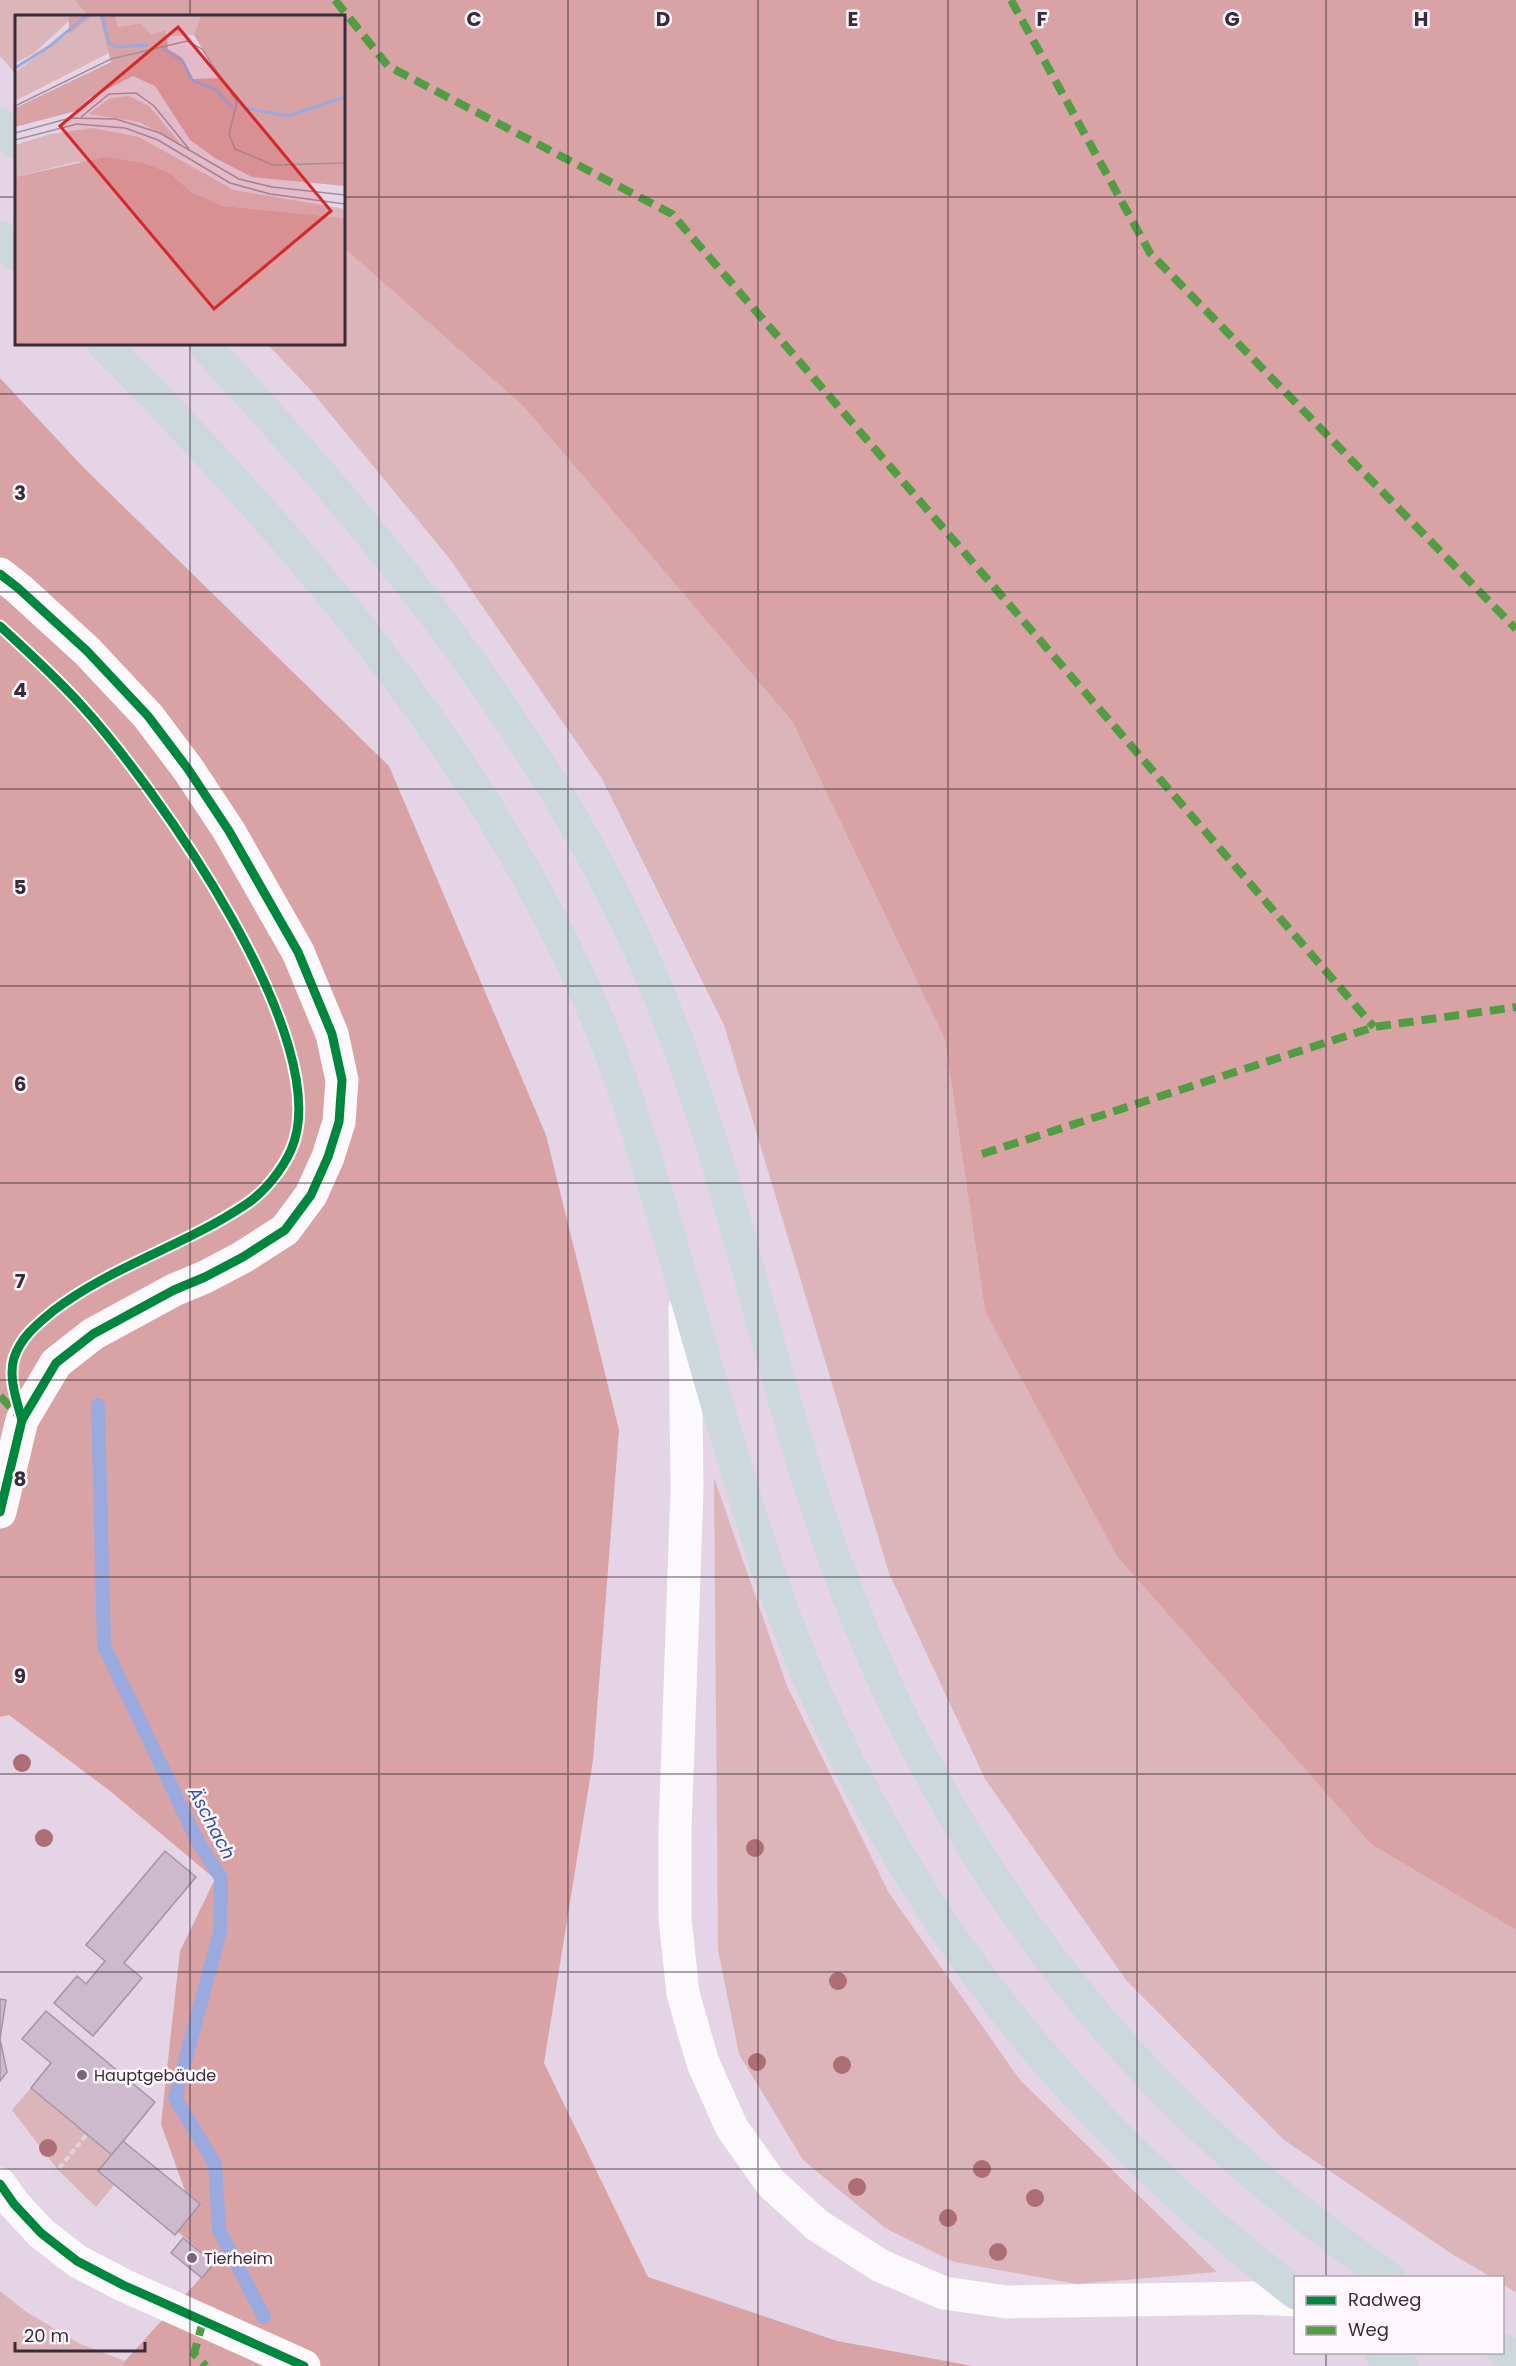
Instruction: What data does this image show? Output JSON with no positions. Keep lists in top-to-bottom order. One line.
{"water":["Äschach"],"places":["Hauptgebäude","Tierheim"],"legend":["Radweg","Weg"],"scale_bar":"20 m","grid":{"columns":["C","D","E","F","G","H"],"rows":["3","4","5","6","7","8","9"]}}
